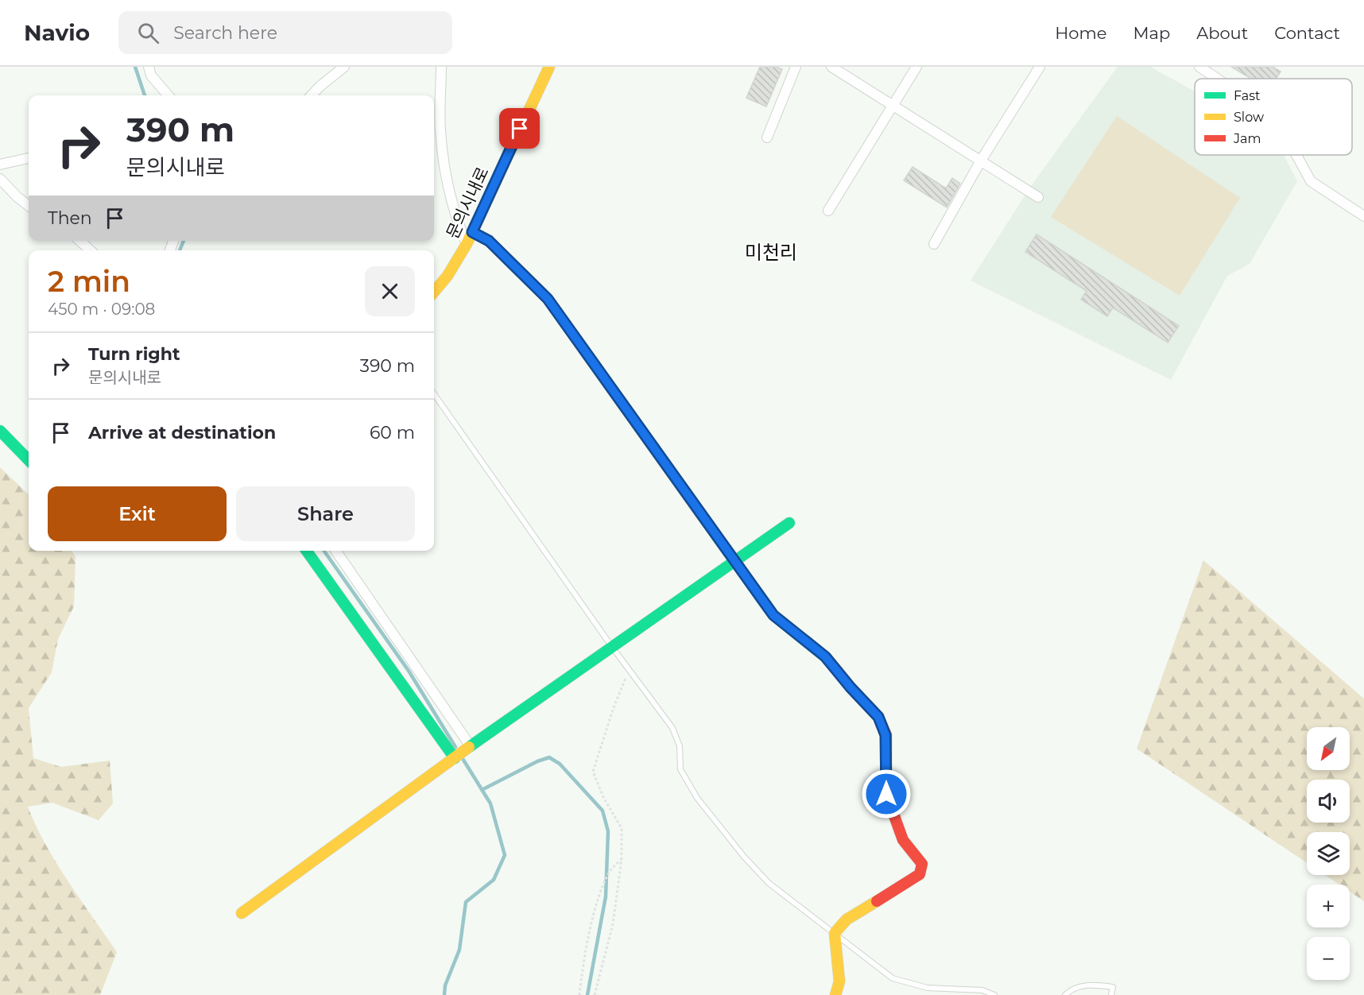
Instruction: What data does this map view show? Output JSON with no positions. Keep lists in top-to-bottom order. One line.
{"streets":{"street":["문의시내로"]},"districts":["미천리"],"legend":["Fast","Slow","Jam"],"north":"bottom left","page":{"header":"Navio","search":"Search here","nav":["Home","Map","About","Contact"],"turn":["390 m","문의시내로"],"then":"Then","heading":["2 min","450 m · 09:08"],"list":[{"name":"Turn right","note":"문의시내로","value":"390 m"},{"name":"Arrive at destination","value":"60 m"}],"buttons":["Exit","Share"],"map_buttons":["+","−"]}}
